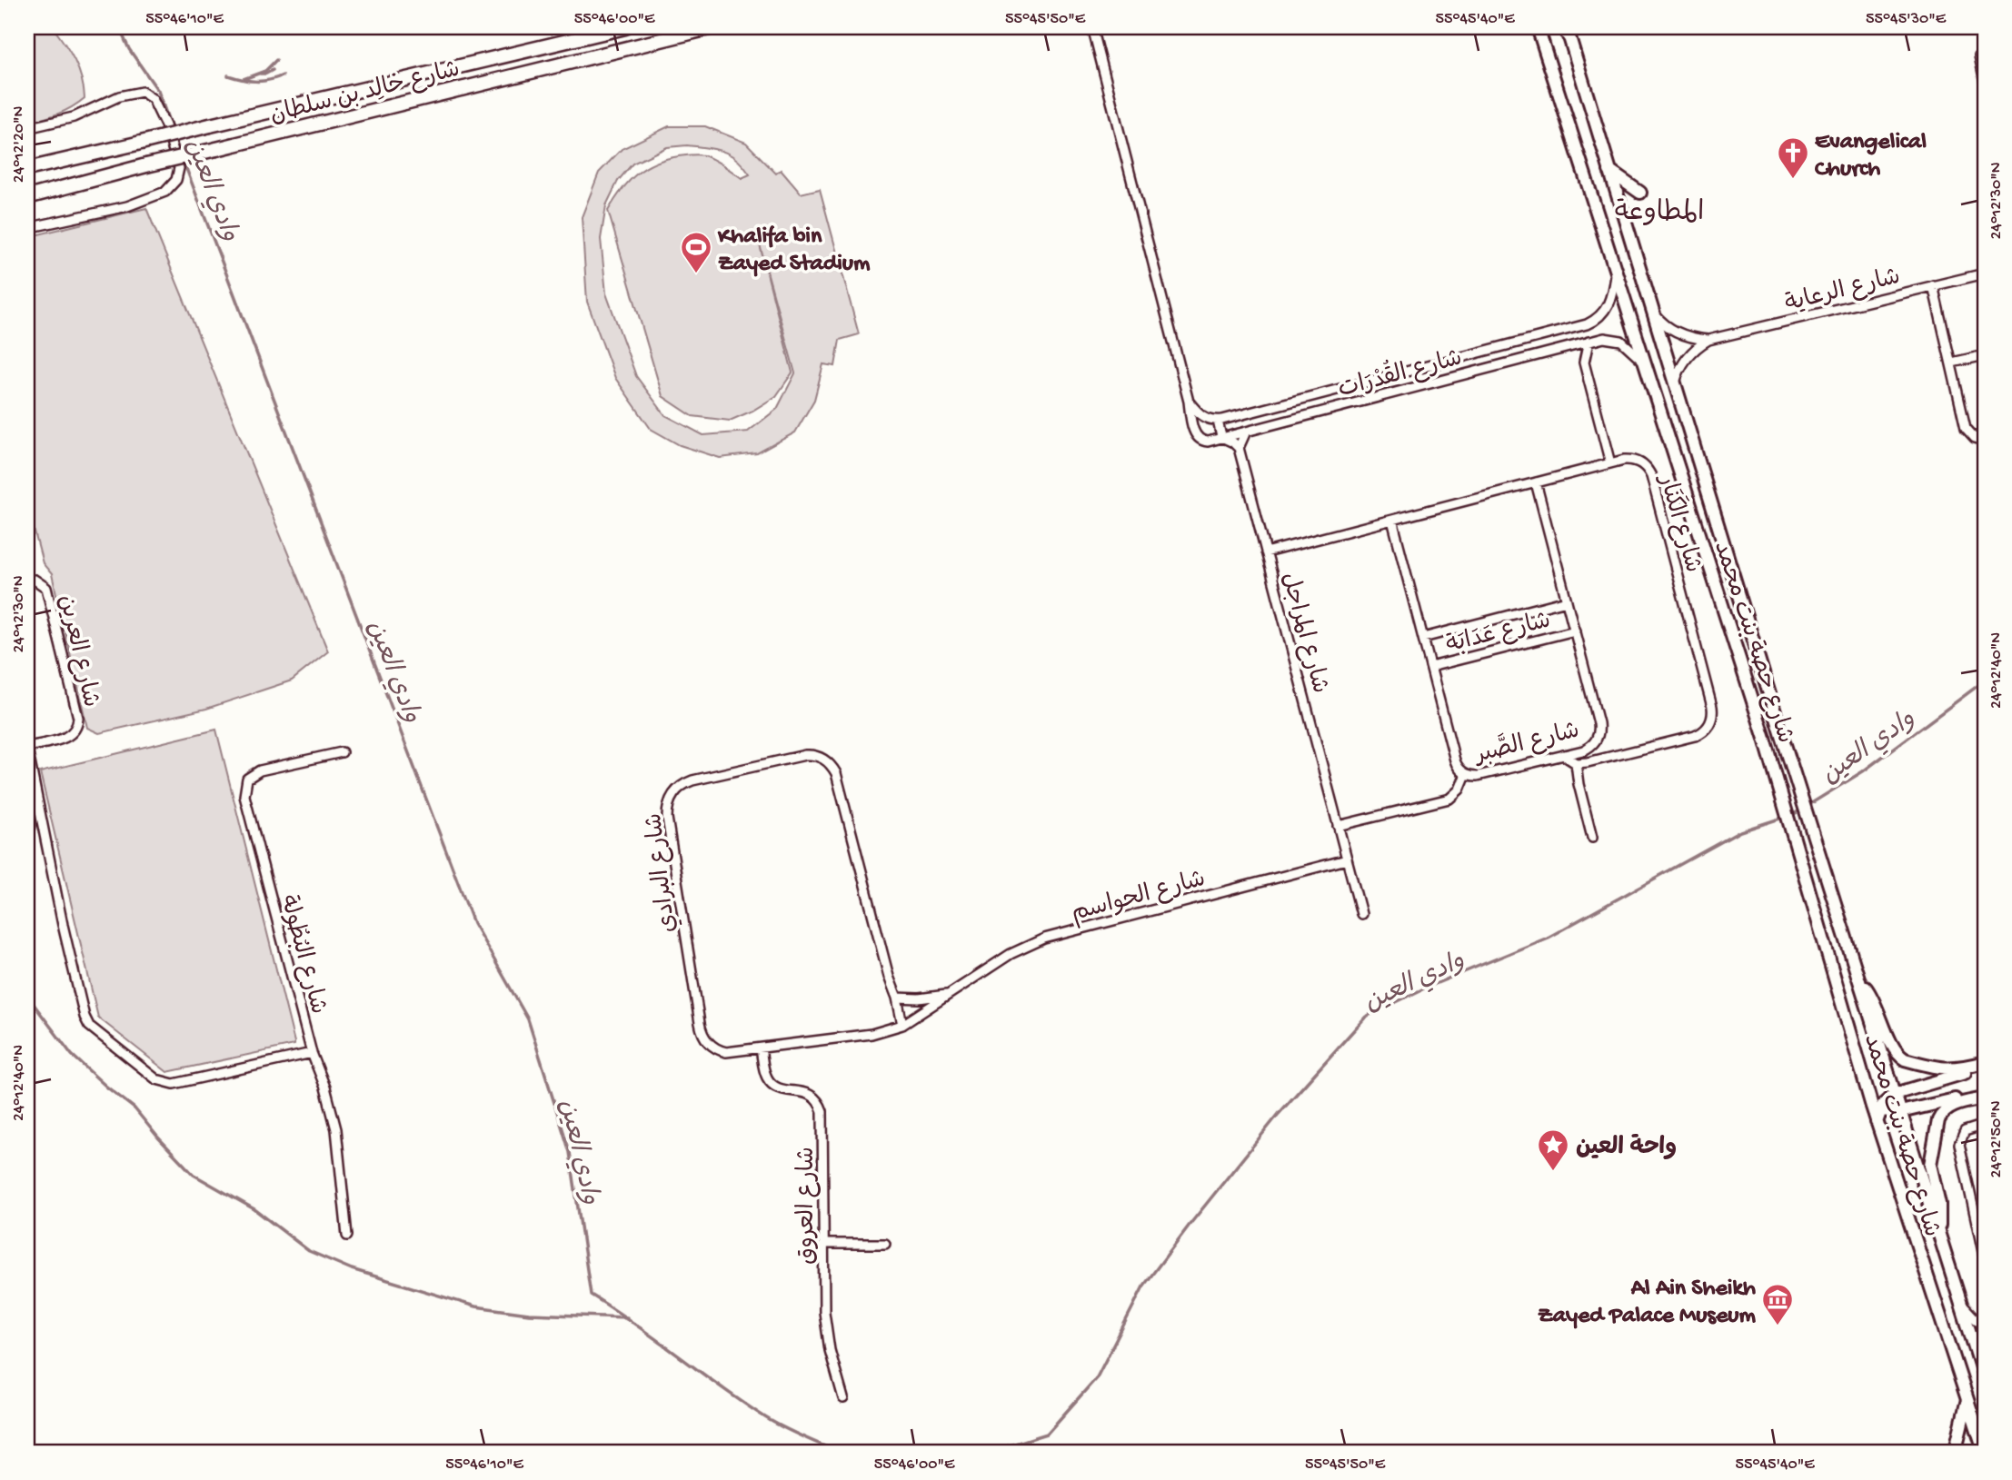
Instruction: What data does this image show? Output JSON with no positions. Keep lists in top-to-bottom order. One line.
{"streets":{"main road":["شارع خالِد بن سلطان","شارع حصة بنت محمد"],"street":["شارع الرعاية","شارع القُدْرَات","شارع الكَنَار","شارع عَدَابَة","شارع المراجل","شارع العرين","شارع الصَّبر","شارع البرادي","شارع الحواسم","شارع البُطُولة","شارع العروق"]},"crossings":[["شارع الرعاية","شارع حصة بنت محمد"],["شارع القُدْرَات","شارع حصة بنت محمد"],["شارع الكَنَار","شارع المراجل"],["شارع الكَنَار","شارع الصَّبر"],["شارع عَدَابَة","شارع الصَّبر"],["شارع المراجل","شارع الحواسم"],["شارع البرادي","شارع الحواسم"],["شارع البرادي","شارع العروق"]],"districts":["المطاوعة"],"water":["وادي العين"],"places":{"church":["Evangelical Church"],"sports":["Khalifa bin Zayed Stadium"],"place":["واحة العين"],"museum":["Al Ain Sheikh Zayed Palace Museum"]},"coordinates":["55°46'10\"E","55°46'00\"E","55°45'50\"E","55°45'40\"E","55°45'30\"E","24°12'20\"N","24°12'30\"N","24°12'40\"N","24°12'50\"N"]}
